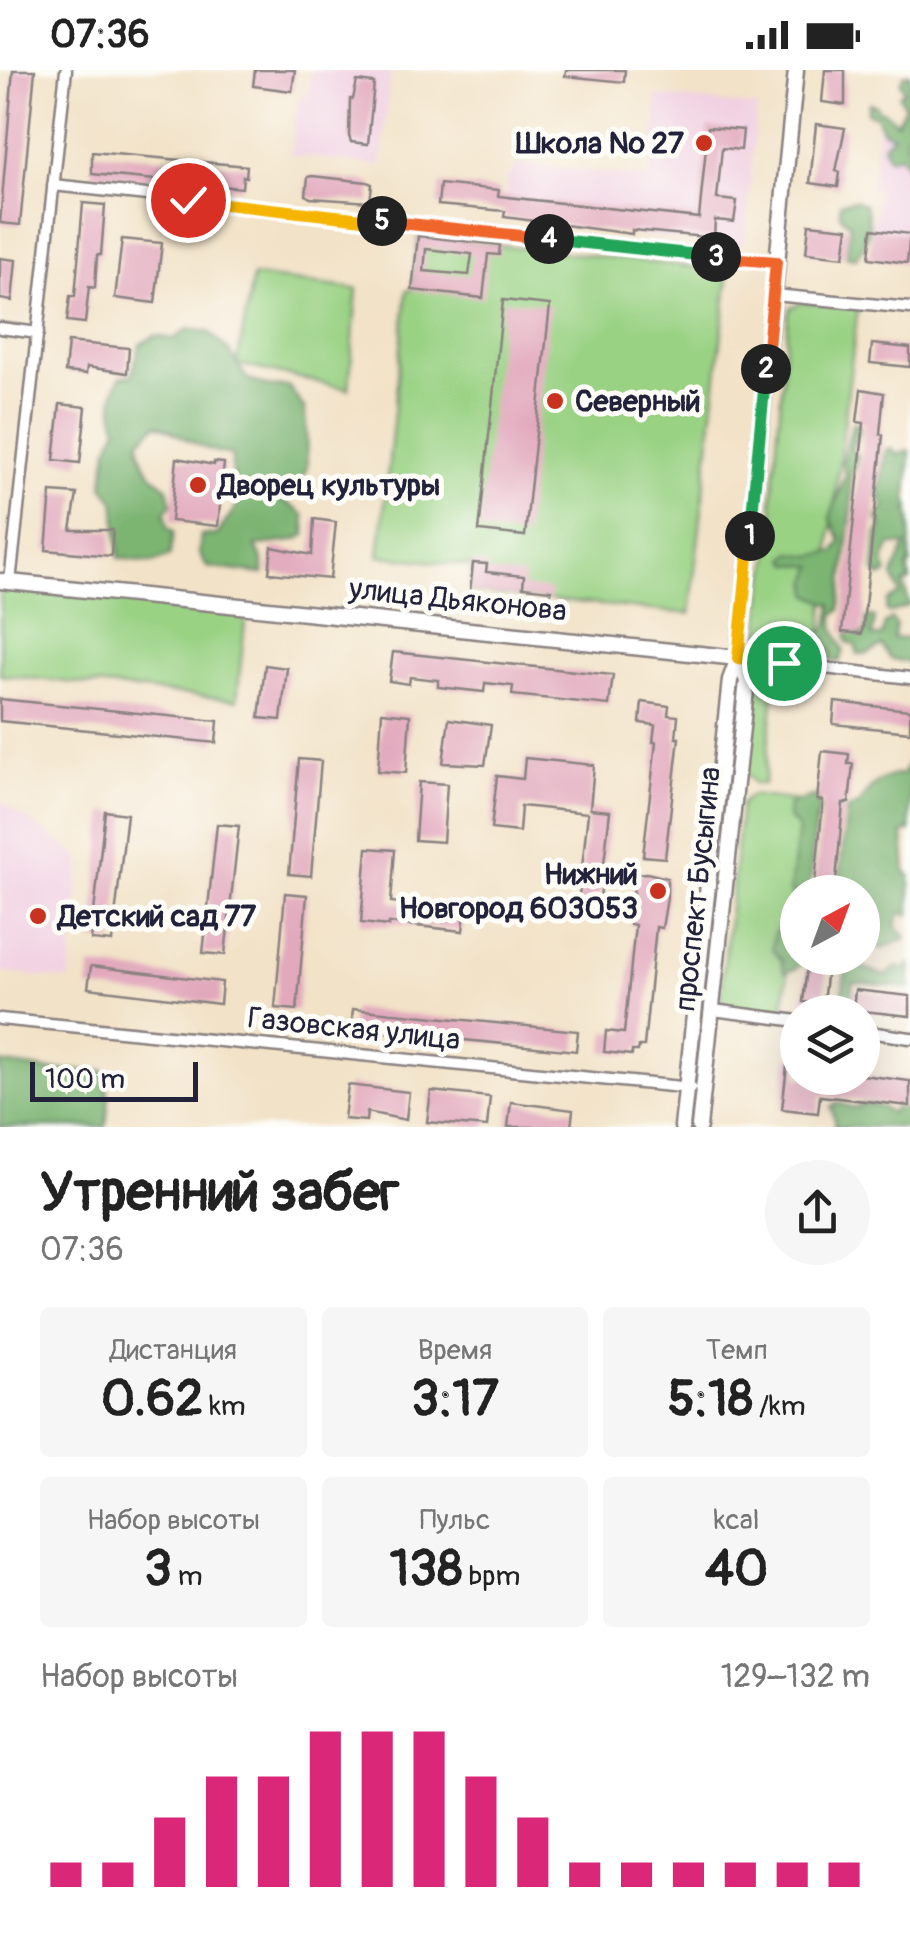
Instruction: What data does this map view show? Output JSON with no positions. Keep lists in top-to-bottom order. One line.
{"streets":{"main road":["улица Дьяконова","проспект Бусыгина"],"street":["Газовская улица"]},"crossings":[["улица Дьяконова","проспект Бусыгина"],["проспект Бусыгина","Газовская улица"]],"places":["Школа № 27","Северный","Дворец культуры","Нижний Новгород 603053","Детский сад 77"],"scale_bar":"100 m","north":"top right","page":{"status":"07:36","pins":["5","4","3","2","1"],"scale":"100 m","heading":["Утренний забег","07:36"],"stats":[["Дистанция","0.62 km"],["Время","3:17"],["Темп","5:18 /km"],["Набор высоты","3 m"],["Пульс","138 bpm"],["kcal","40"]],"chart":["Набор высоты","129–132 m"]}}
